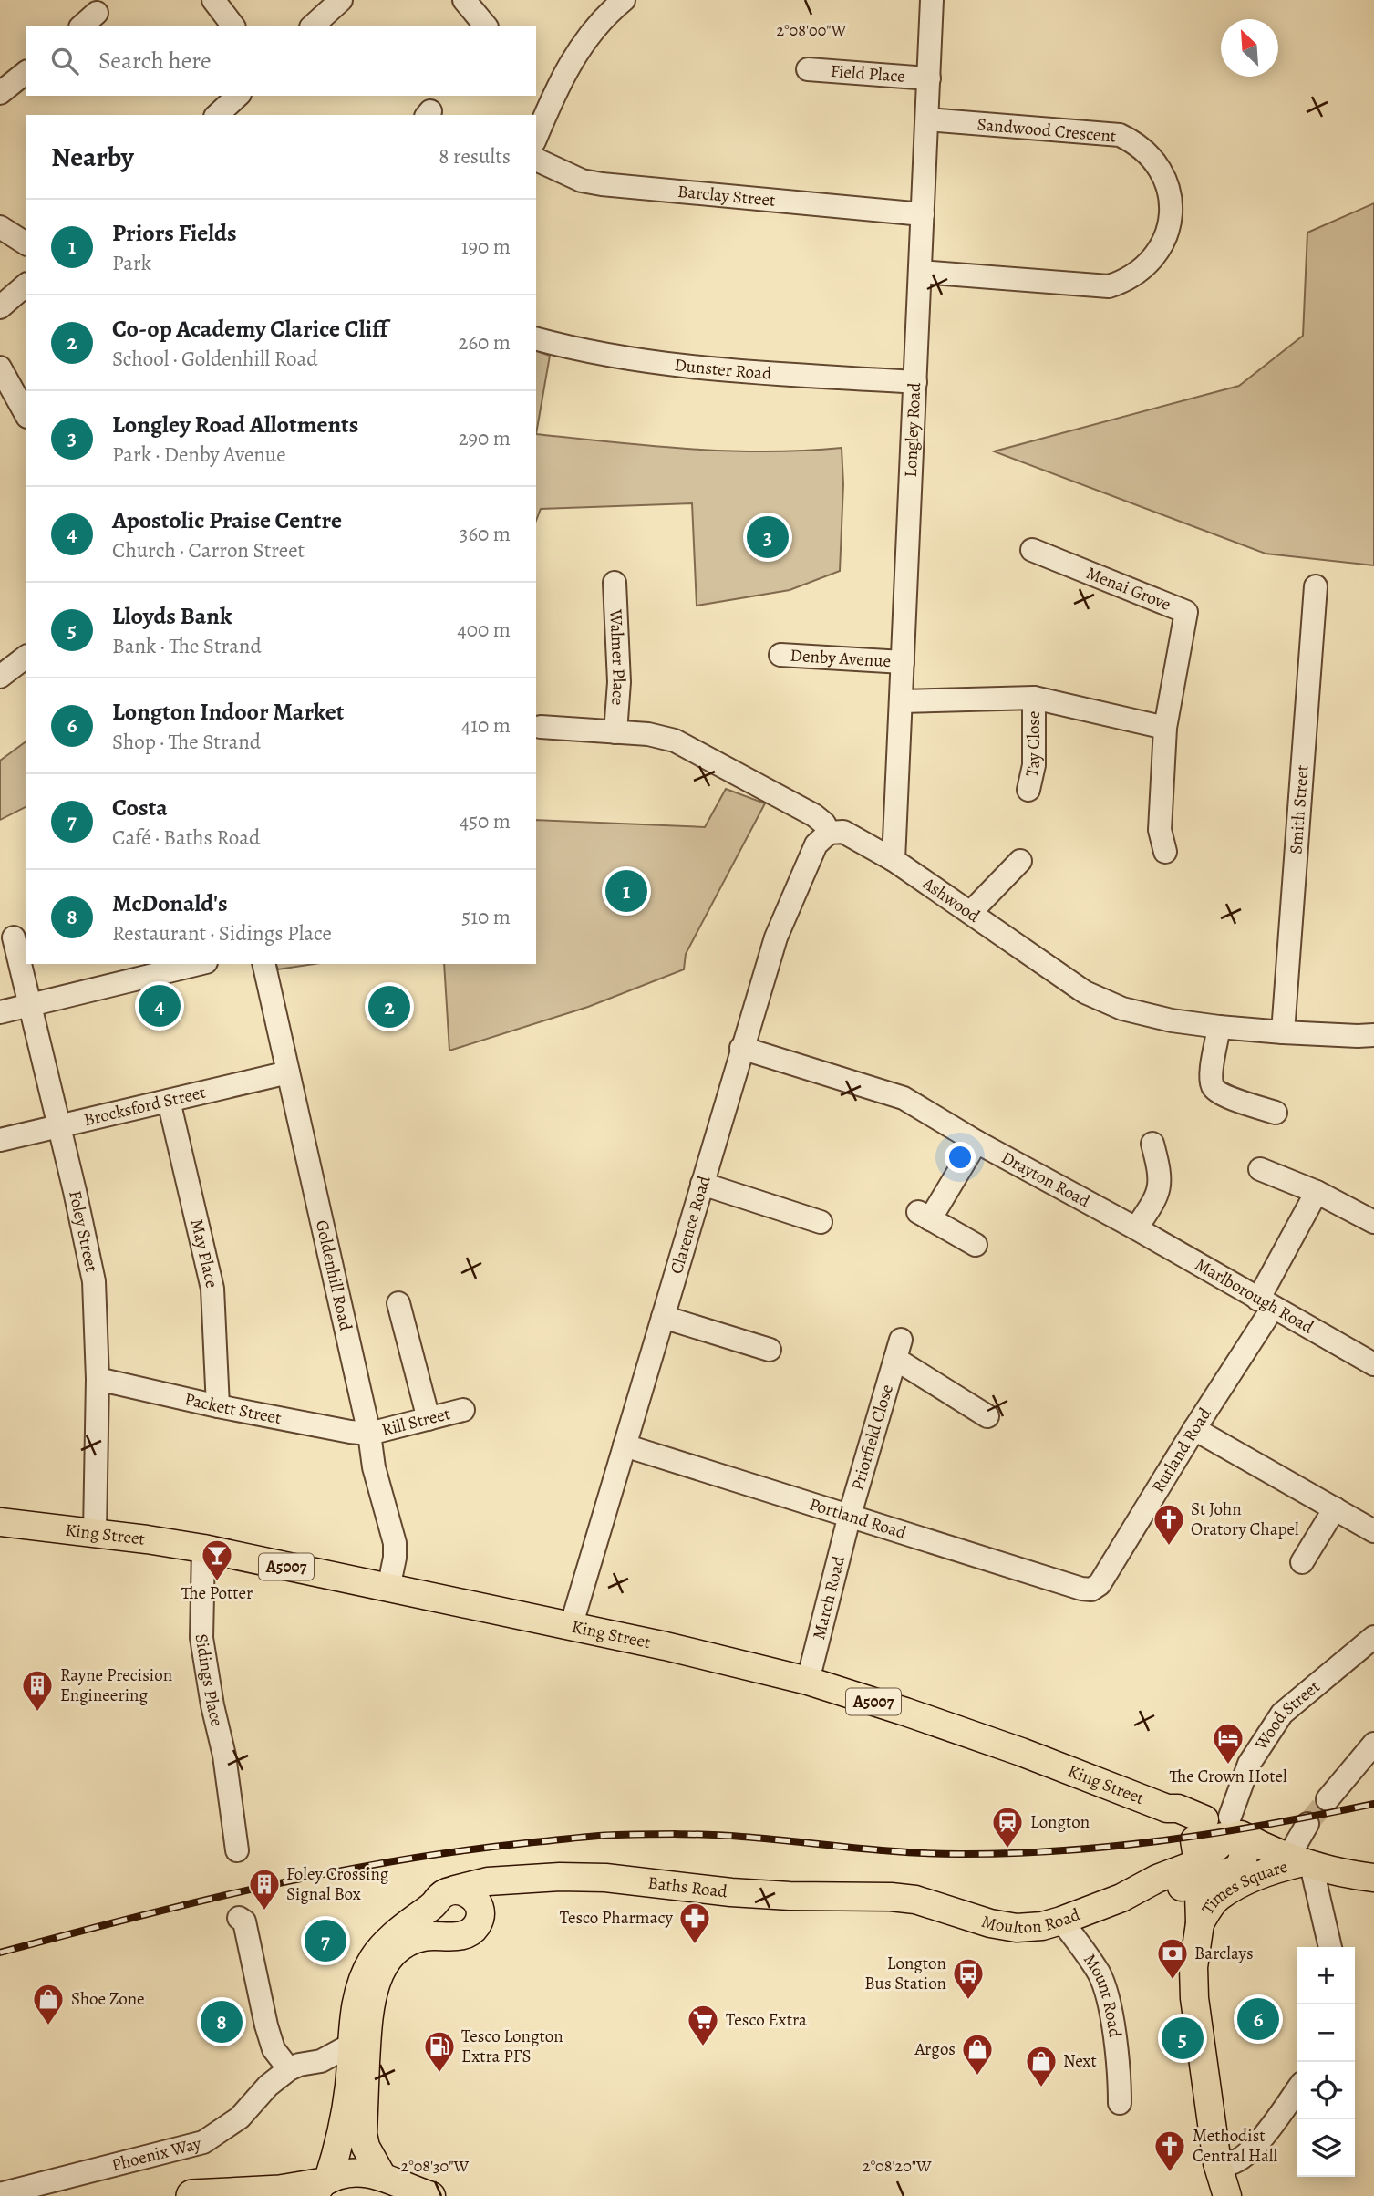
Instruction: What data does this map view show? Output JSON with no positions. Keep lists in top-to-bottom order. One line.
{"streets":{"main road":["King Street","A5007","Baths Road","Times Square","Moulton Road"],"street":["Field Place","Sandwood Crescent","Barclay Street","Dunster Road","Longley Road","Menai Grove","Walmer Place","Denby Avenue","Tay Close","Smith Street","Ashwood","Brocksford Street","Drayton Road","Clarence Road","Foley Street","May Place","Goldenhill Road","Marlborough Road","Packett Street","Rill Street","Priorfield Close","Rutland Road","Portland Road","March Road","Sidings Place","Wood Street","Mount Road","Phoenix Way"]},"crossings":[["Field Place","Longley Road"],["Sandwood Crescent","Longley Road"],["Barclay Street","Longley Road"],["Dunster Road","Longley Road"],["Longley Road","Denby Avenue"],["Longley Road","Ashwood"],["Walmer Place","Ashwood"],["Smith Street","Ashwood"],["Ashwood","Clarence Road"],["Brocksford Street","Foley Street"],["Brocksford Street","May Place"],["Brocksford Street","Goldenhill Road"],["Drayton Road","Clarence Road"],["Drayton Road","Marlborough Road"],["Clarence Road","Portland Road"],["Clarence Road","King Street"],["Foley Street","Packett Street"],["Foley Street","King Street"],["May Place","Packett Street"],["Goldenhill Road","Packett Street"],["Goldenhill Road","Rill Street"],["Goldenhill Road","King Street"],["Marlborough Road","Rutland Road"],["Packett Street","Rill Street"],["Priorfield Close","Portland Road"],["Priorfield Close","March Road"],["Rutland Road","Portland Road"],["Portland Road","March Road"],["King Street","March Road"],["King Street","Sidings Place"],["King Street","Wood Street"],["King Street","Times Square"],["King Street","Moulton Road"],["A5007","Times Square"],["Wood Street","Times Square"],["Wood Street","Moulton Road"],["Baths Road","Moulton Road"],["Times Square","Moulton Road"],["Moulton Road","Mount Road"]],"places":{"church":["St John Oratory Chapel","Methodist Central Hall"],"bar":["The Potter"],"building":["Rayne Precision Engineering","Foley Crossing Signal Box"],"hotel":["The Crown Hotel"],"station":["Longton"],"pharmacy":["Tesco Pharmacy"],"bank":["Barclays"],"bus stop":["Longton Bus Station"],"shop":["Shoe Zone","Argos","Next"],"supermarket":["Tesco Extra"],"fuel station":["Tesco Longton Extra PFS"]},"north":"top left","page":{"search":"Search here","heading":["Nearby","8 results"],"list":[{"mark":"1","name":"Priors Fields","note":"Park","value":"190 m"},{"mark":"2","name":"Co-op Academy Clarice Cliff","note":"School · Goldenhill Road","value":"260 m"},{"mark":"3","name":"Longley Road Allotments","note":"Park · Denby Avenue","value":"290 m"},{"mark":"4","name":"Apostolic Praise Centre","note":"Church · Carron Street","value":"360 m"},{"mark":"5","name":"Lloyds Bank","note":"Bank · The Strand","value":"400 m"},{"mark":"6","name":"Longton Indoor Market","note":"Shop · The Strand","value":"410 m"},{"mark":"7","name":"Costa","note":"Café · Baths Road","value":"450 m"},{"mark":"8","name":"McDonald's","note":"Restaurant · Sidings Place","value":"510 m"}],"pins":["3","1","4","2","7","6","8","5"],"map_buttons":["+","−"]},"coordinates":["2°08'00\"W","2°08'30\"W","2°08'20\"W"]}
